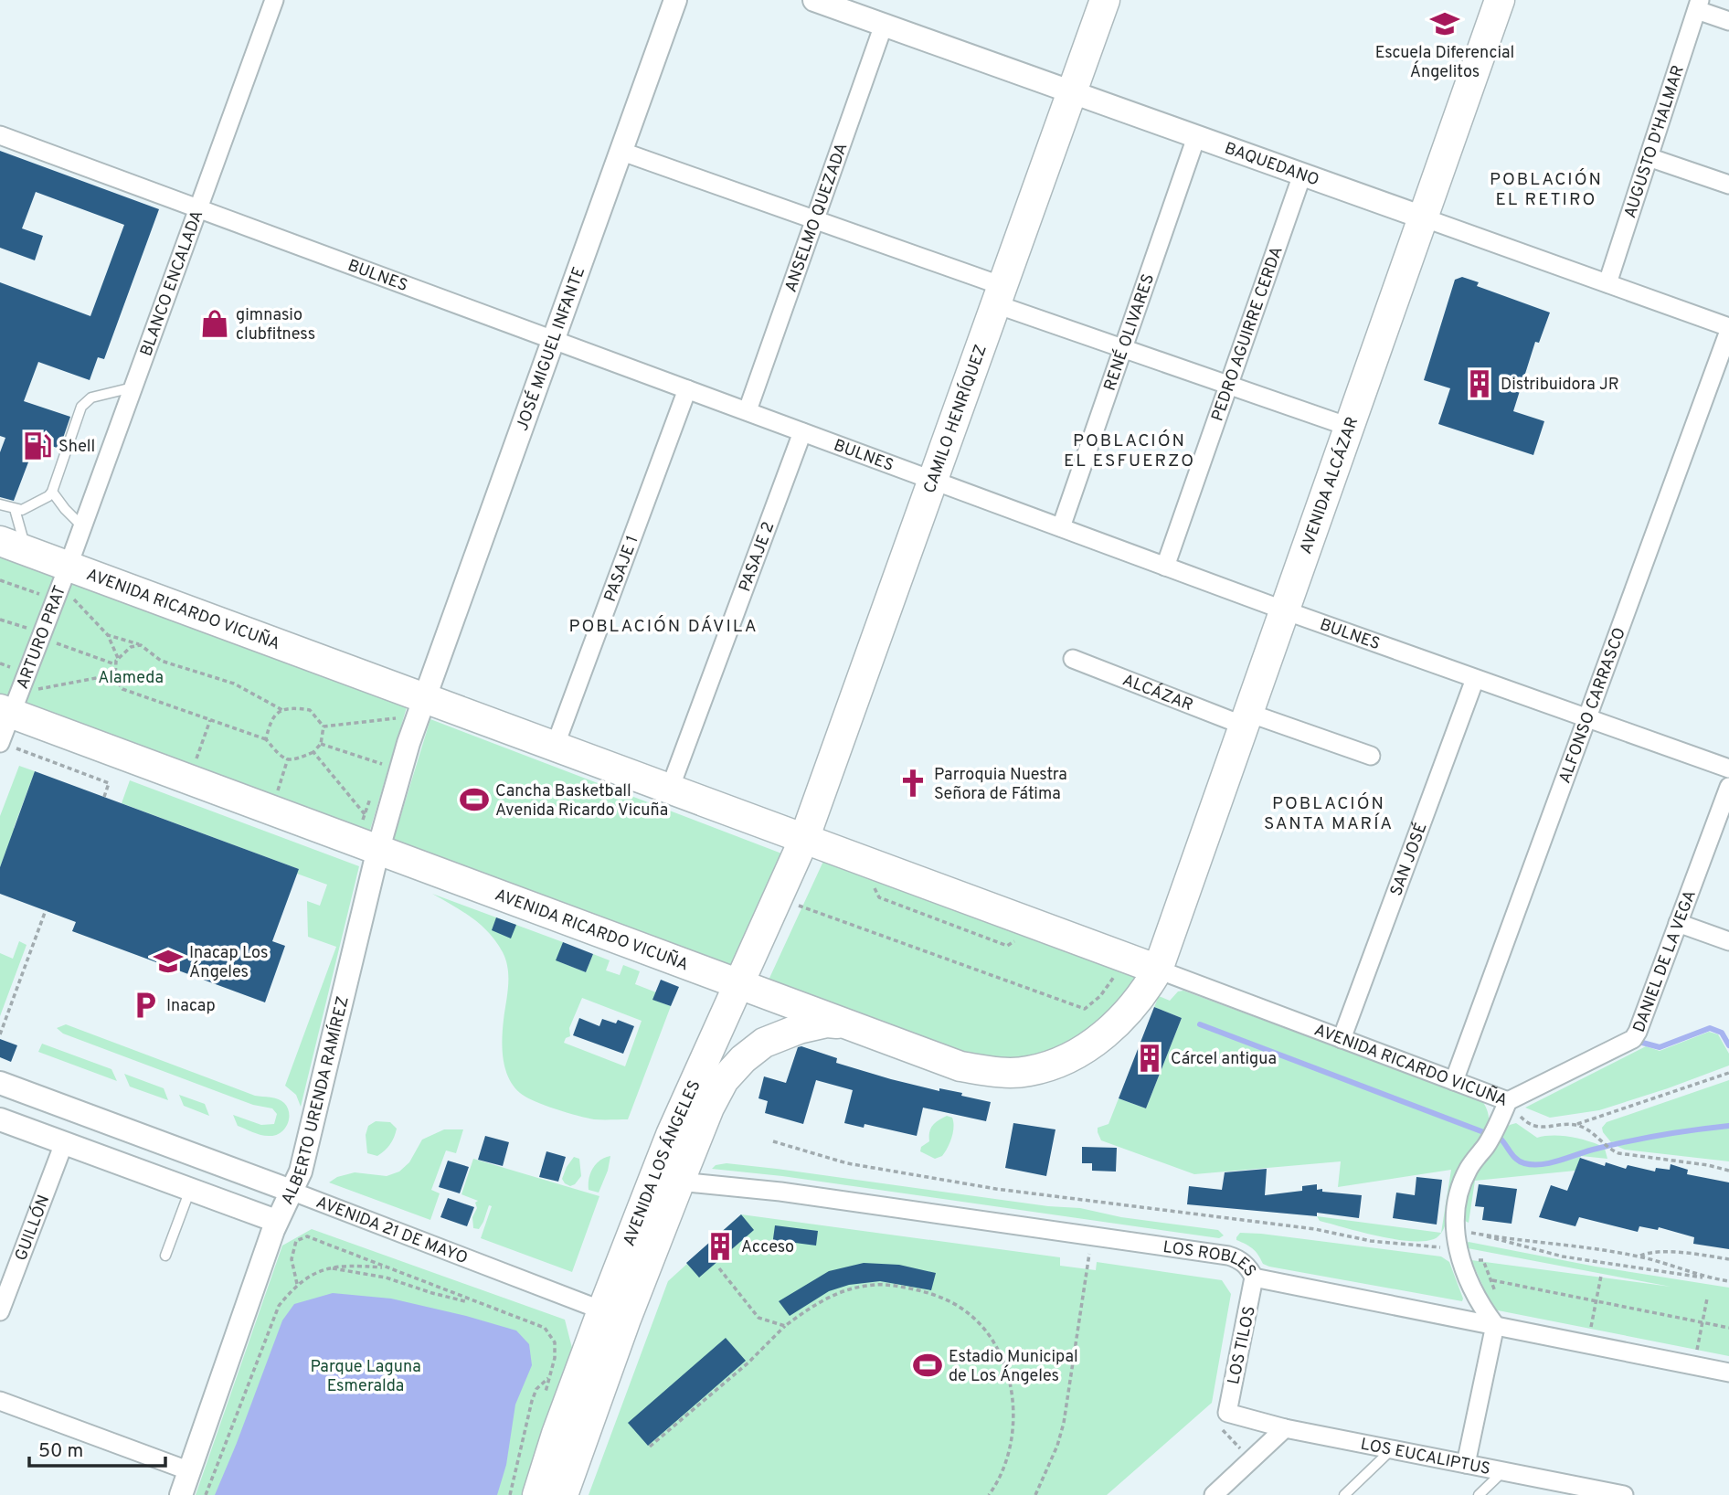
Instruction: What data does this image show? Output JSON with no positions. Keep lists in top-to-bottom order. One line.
{"streets":{"main road":["CAMILO HENRÍQUEZ","AVENIDA ALCÁZAR","AVENIDA RICARDO VICUÑA","AVENIDA LOS ÁNGELES"],"street":["AUGUSTO D'HALMAR","BAQUEDANO","ANSELMO QUEZADA","BULNES","BLANCO ENCALADA","RENÉ OLIVARES","PEDRO AGUIRRE CERDA","JOSÉ MIGUEL INFANTE","PASAJE 2","PASAJE 1","ARTURO PRAT","ALCÁZAR","ALFONSO CARRASCO","SAN JOSÉ","DANIEL DE LA VEGA","ALBERTO URENDA RAMÍREZ","GUILLÓN","AVENIDA 21 DE MAYO","LOS ROBLES","LOS TILOS","LOS EUCALIPTUS"]},"crossings":[["AUGUSTO D'HALMAR","BAQUEDANO"],["BAQUEDANO","ANSELMO QUEZADA"],["BAQUEDANO","RENÉ OLIVARES"],["BAQUEDANO","PEDRO AGUIRRE CERDA"],["BAQUEDANO","CAMILO HENRÍQUEZ"],["BAQUEDANO","AVENIDA ALCÁZAR"],["BAQUEDANO","ALFONSO CARRASCO"],["ANSELMO QUEZADA","BULNES"],["BULNES","BLANCO ENCALADA"],["BULNES","RENÉ OLIVARES"],["BULNES","PEDRO AGUIRRE CERDA"],["BULNES","JOSÉ MIGUEL INFANTE"],["BULNES","CAMILO HENRÍQUEZ"],["BULNES","AVENIDA ALCÁZAR"],["BULNES","PASAJE 2"],["BULNES","PASAJE 1"],["BULNES","ALFONSO CARRASCO"],["BULNES","SAN JOSÉ"],["BLANCO ENCALADA","AVENIDA RICARDO VICUÑA"],["BLANCO ENCALADA","ARTURO PRAT"],["JOSÉ MIGUEL INFANTE","AVENIDA RICARDO VICUÑA"],["JOSÉ MIGUEL INFANTE","ALBERTO URENDA RAMÍREZ"],["CAMILO HENRÍQUEZ","AVENIDA RICARDO VICUÑA"],["CAMILO HENRÍQUEZ","AVENIDA LOS ÁNGELES"],["AVENIDA ALCÁZAR","AVENIDA RICARDO VICUÑA"],["AVENIDA ALCÁZAR","ALCÁZAR"],["PASAJE 2","AVENIDA RICARDO VICUÑA"],["PASAJE 1","AVENIDA RICARDO VICUÑA"],["AVENIDA RICARDO VICUÑA","ARTURO PRAT"],["AVENIDA RICARDO VICUÑA","ALFONSO CARRASCO"],["AVENIDA RICARDO VICUÑA","SAN JOSÉ"],["AVENIDA RICARDO VICUÑA","DANIEL DE LA VEGA"],["AVENIDA RICARDO VICUÑA","ALBERTO URENDA RAMÍREZ"],["AVENIDA RICARDO VICUÑA","AVENIDA LOS ÁNGELES"],["ALBERTO URENDA RAMÍREZ","AVENIDA 21 DE MAYO"],["AVENIDA LOS ÁNGELES","AVENIDA 21 DE MAYO"],["AVENIDA LOS ÁNGELES","LOS ROBLES"],["LOS ROBLES","LOS TILOS"],["LOS TILOS","LOS EUCALIPTUS"]],"districts":["POBLACIÓN EL RETIRO","POBLACIÓN EL ESFUERZO","POBLACIÓN DÁVILA","POBLACIÓN SANTA MARÍA"],"parks":["Alameda","Parque Laguna Esmeralda"],"places":{"school or university":["Escuela Diferencial Ángelitos","Inacap Los Ángeles"],"shop":["gimnasio clubfitness"],"building":["Distribuidora JR","Cárcel antigua","Acceso"],"fuel station":["Shell"],"church":["Parroquia Nuestra Señora de Fátima"],"sports":["Cancha Basketball Avenida Ricardo Vicuña","Estadio Municipal de Los Ángeles"],"parking":["Inacap"]},"scale_bar":"50 m"}
